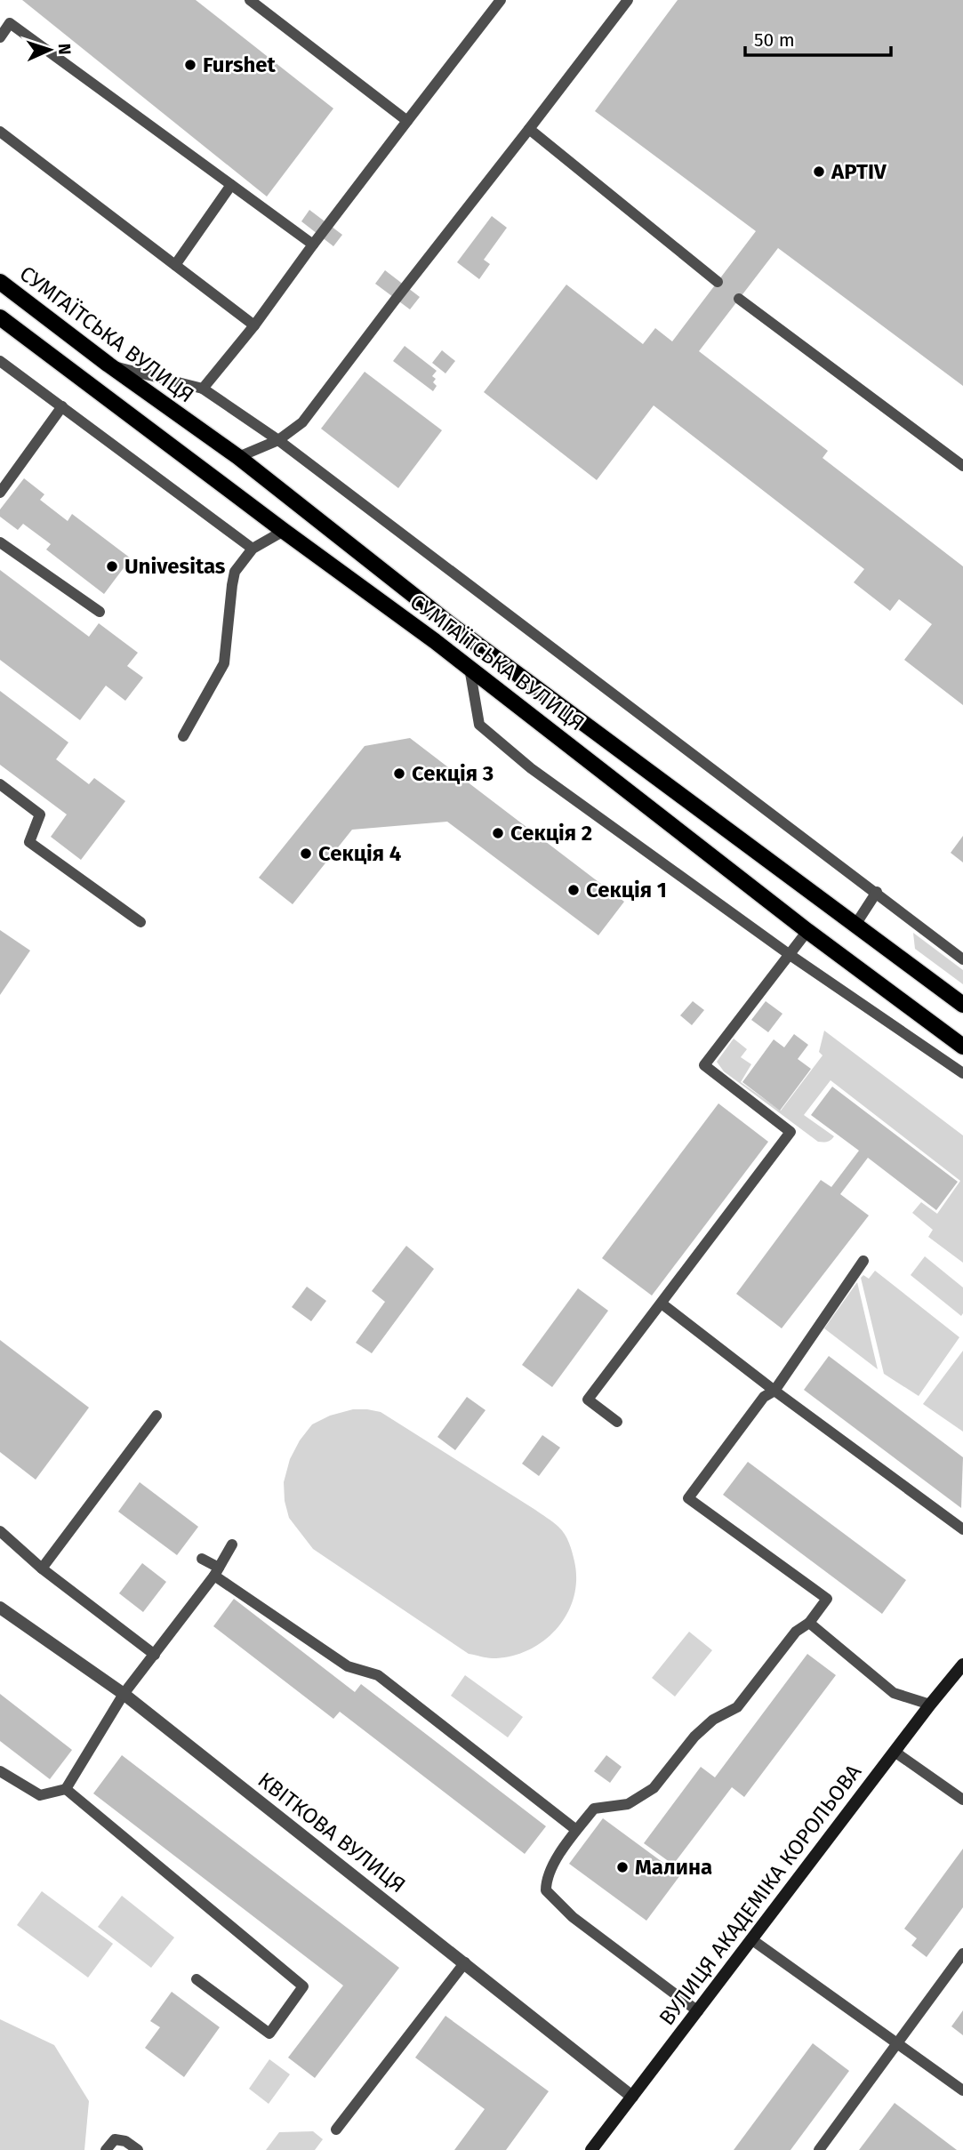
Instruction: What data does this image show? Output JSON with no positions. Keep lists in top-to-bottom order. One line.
{"streets":{"main road":["СУМГАЇТСЬКА ВУЛИЦЯ"],"street":["КВІТКОВА ВУЛИЦЯ","ВУЛИЦЯ АКАДЕМІКА КОРОЛЬОВА"]},"crossings":[["КВІТКОВА ВУЛИЦЯ","ВУЛИЦЯ АКАДЕМІКА КОРОЛЬОВА"]],"places":["Furshet","APTIV","Univesitas","Секція 3","Секція 2","Секція 4","Секція 1","Малина"],"scale_bar":"50 m","north":"right"}
